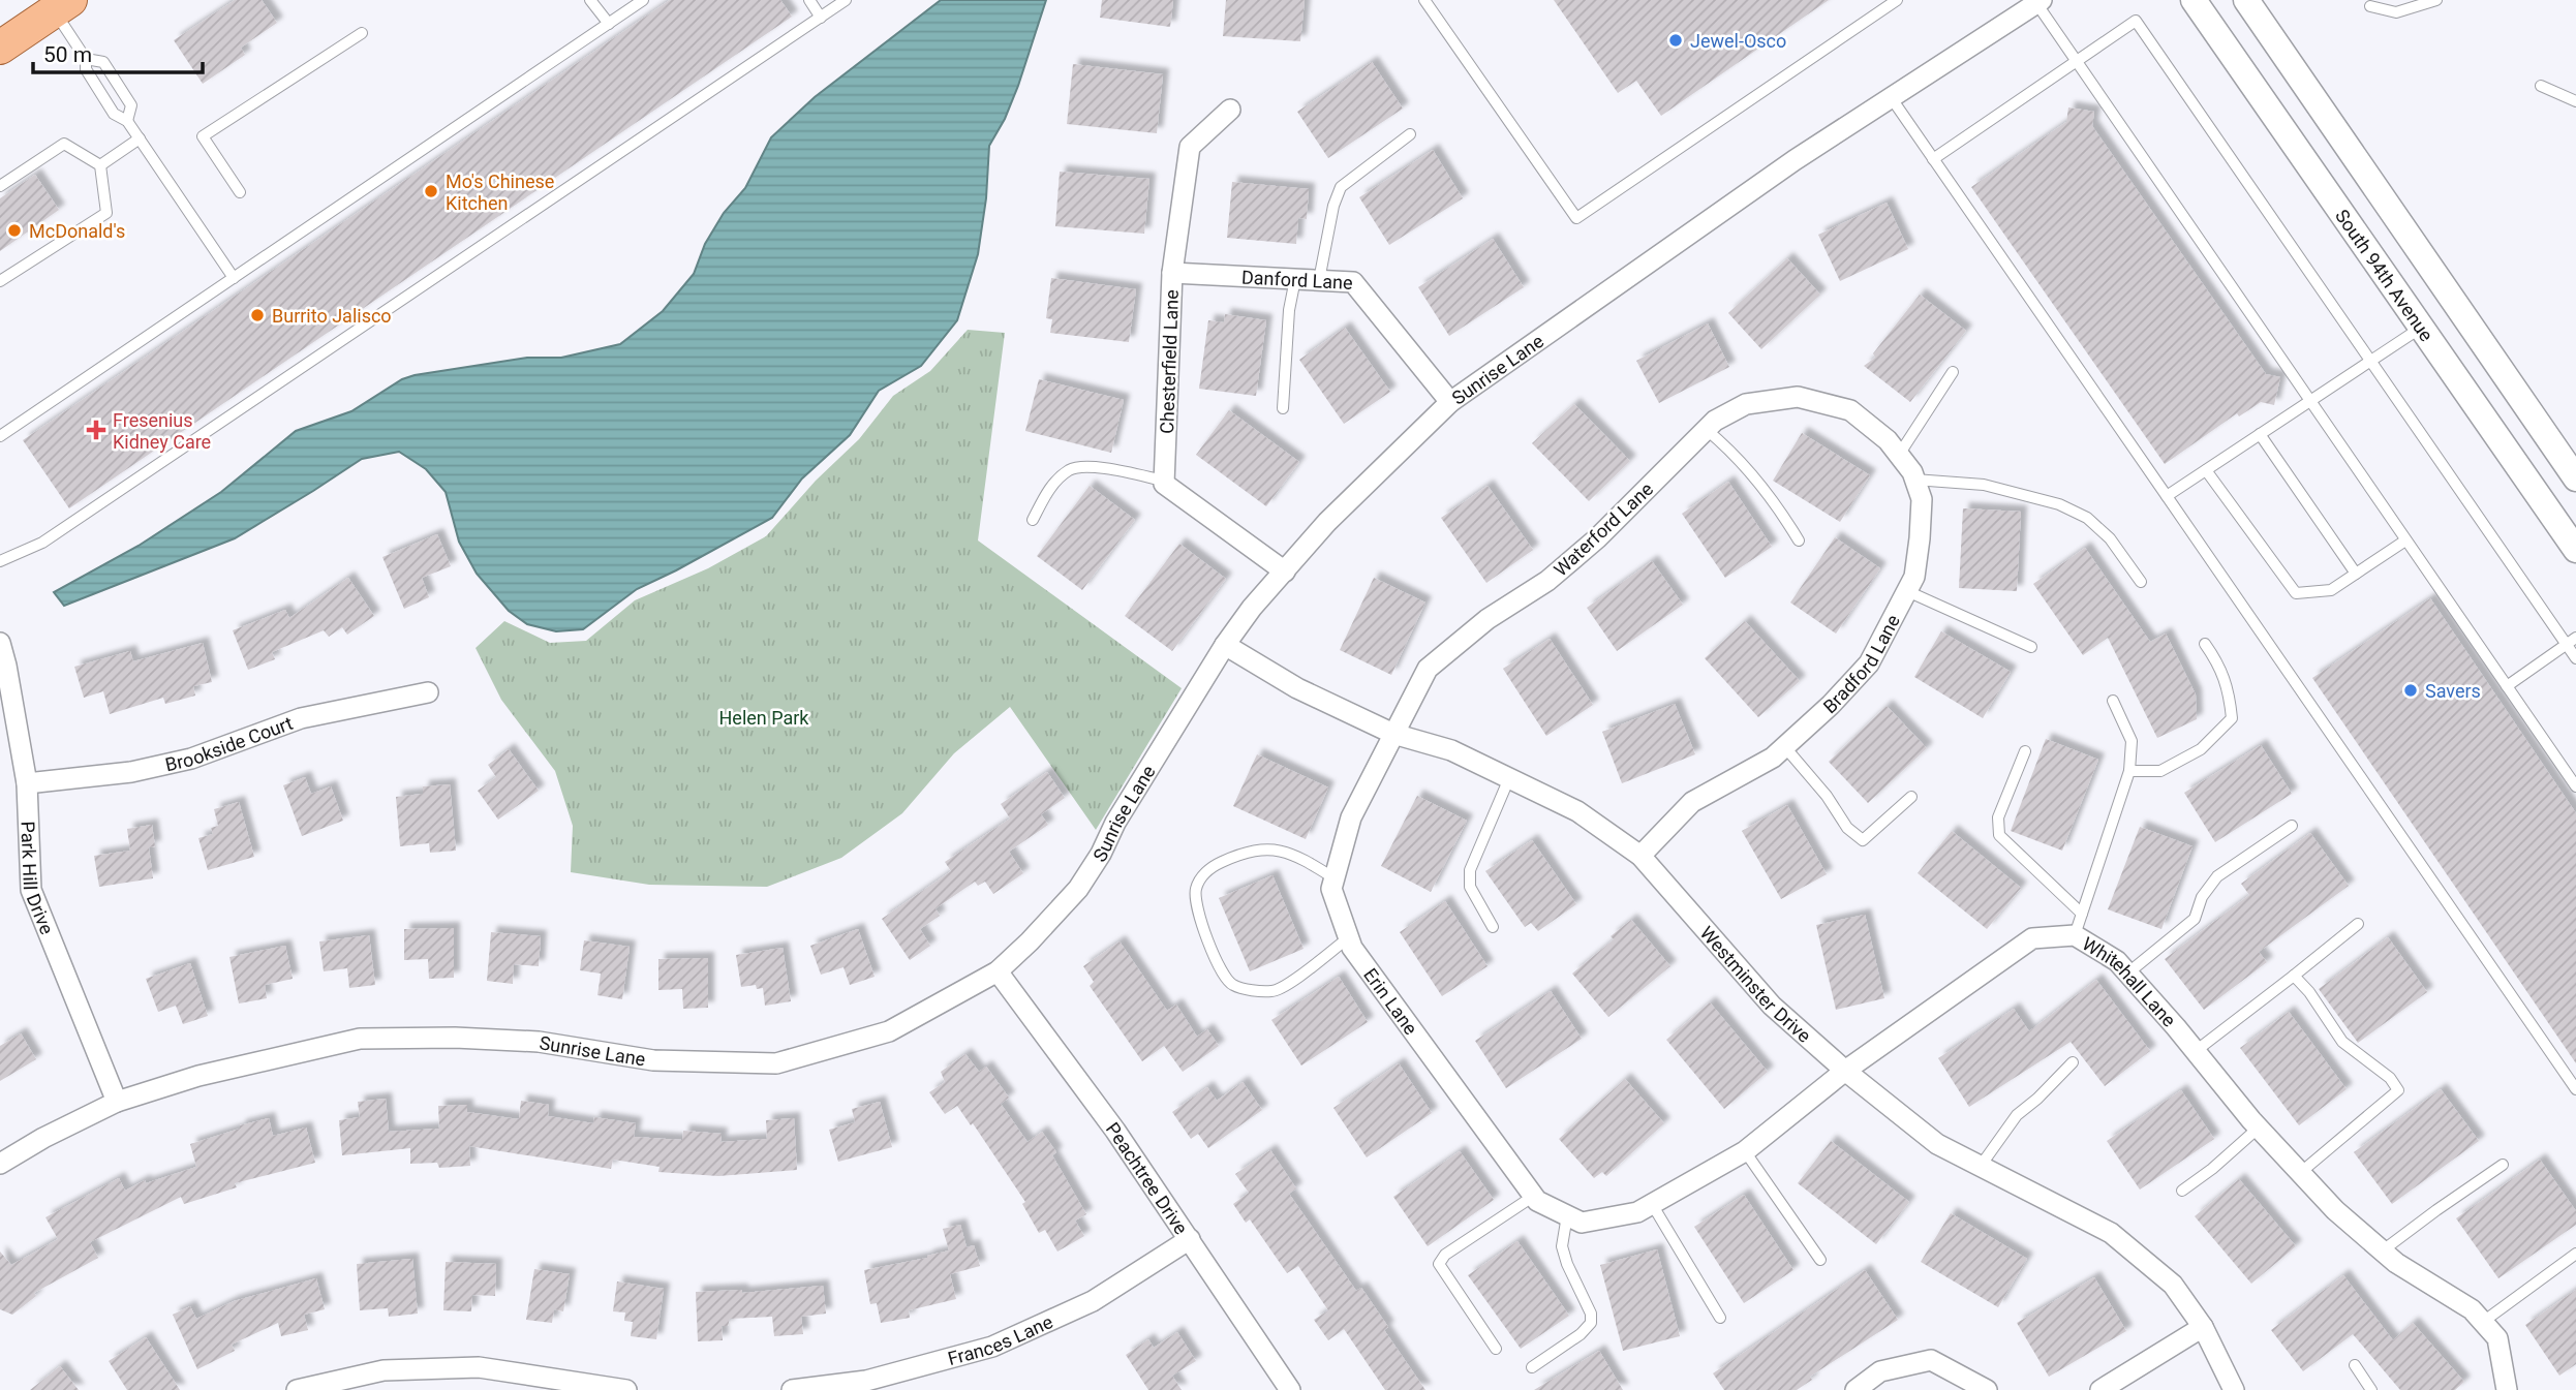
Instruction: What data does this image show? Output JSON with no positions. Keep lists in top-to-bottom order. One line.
{"streets":{"street":["South 94th Avenue","Danford Lane","Chesterfield Lane","Sunrise Lane","Waterford Lane","Bradford Lane","Brookside Court","Park Hill Drive","Westminster Drive","Whitehall Lane","Erin Lane","Peachtree Drive","Frances Lane"]},"crossings":[["Danford Lane","Chesterfield Lane"],["Danford Lane","Sunrise Lane"],["Sunrise Lane","Park Hill Drive"],["Sunrise Lane","Westminster Drive"],["Sunrise Lane","Peachtree Drive"],["Waterford Lane","Bradford Lane"],["Waterford Lane","Westminster Drive"],["Waterford Lane","Erin Lane"],["Bradford Lane","Westminster Drive"],["Brookside Court","Park Hill Drive"],["Westminster Drive","Whitehall Lane"],["Westminster Drive","Erin Lane"],["Whitehall Lane","Erin Lane"],["Peachtree Drive","Frances Lane"]],"parks":["Helen Park"],"places":{"other":["Jewel-Osco","Mo's Chinese Kitchen","McDonald's","Burrito Jalisco","Savers"],"health":["Fresenius Kidney Care"]},"scale_bar":"50 m"}
